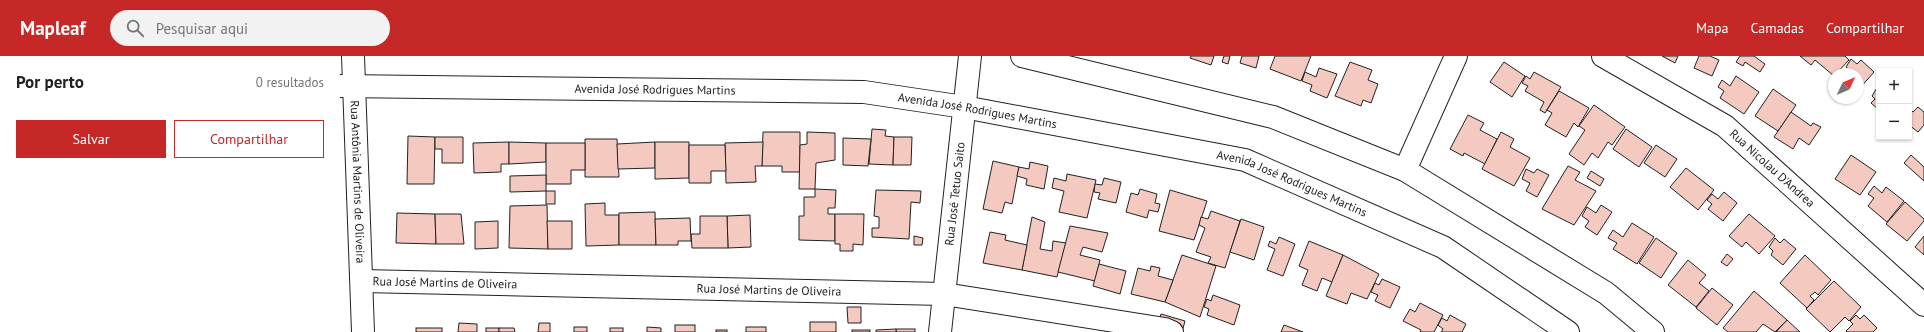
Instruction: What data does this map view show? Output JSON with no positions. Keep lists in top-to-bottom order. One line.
{"streets":{"street":["Avenida José Rodrigues Martins","Rua Nicolau D'Andrea","Rua Antônia Martins de Oliveira","Rua José Tetuo Saito","Rua José Martins de Oliveira"]},"crossings":[["Avenida José Rodrigues Martins","Rua Antônia Martins de Oliveira"],["Avenida José Rodrigues Martins","Rua José Tetuo Saito"],["Rua Antônia Martins de Oliveira","Rua José Martins de Oliveira"],["Rua José Tetuo Saito","Rua José Martins de Oliveira"]],"north":"top right","page":{"header":"Mapleaf","search":"Pesquisar aqui","nav":["Mapa","Camadas","Compartilhar"],"heading":["Por perto","0 resultados"],"map_buttons":["+","−"],"buttons":["Salvar","Compartilhar"]}}
